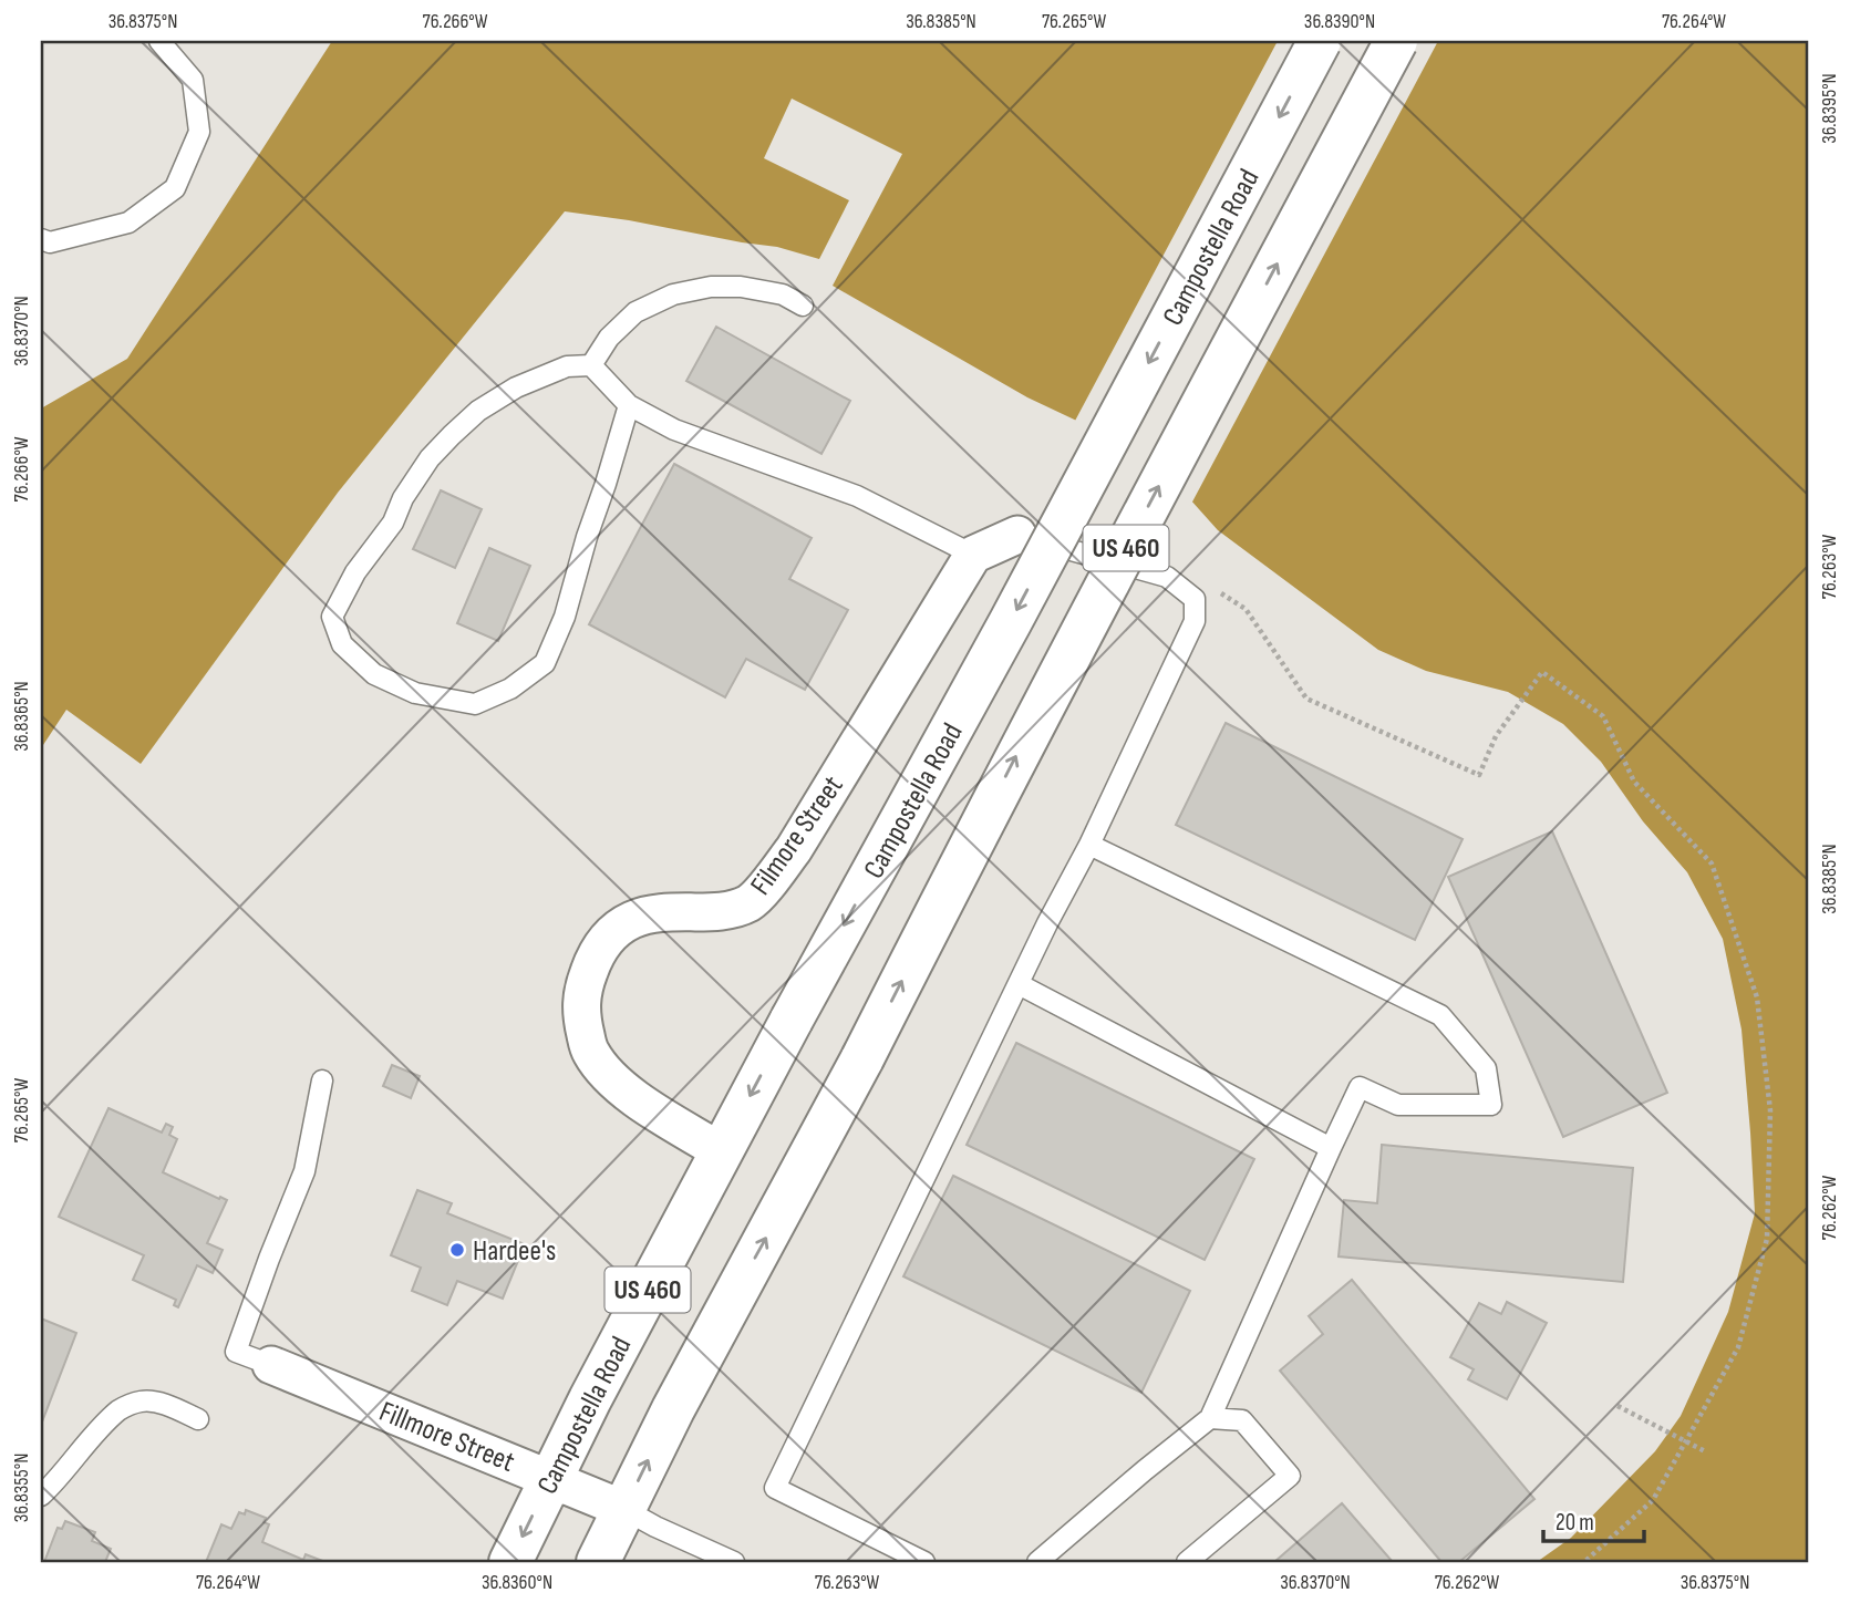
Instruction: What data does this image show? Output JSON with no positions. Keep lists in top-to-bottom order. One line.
{"streets":{"main road":["Campostella Road","US 460"],"street":["Filmore Street","Fillmore Street"]},"crossings":[["Campostella Road","Filmore Street"],["Campostella Road","Fillmore Street"],["US 460","Fillmore Street"]],"places":["Hardee's"],"scale_bar":"20 m","coordinates":["36.8375°N","76.266°W","36.8385°N","76.265°W","36.8390°N","76.264°W","36.8395°N","36.8370°N","76.263°W","36.8365°N","76.262°W","36.8355°N","36.8360°N"]}
